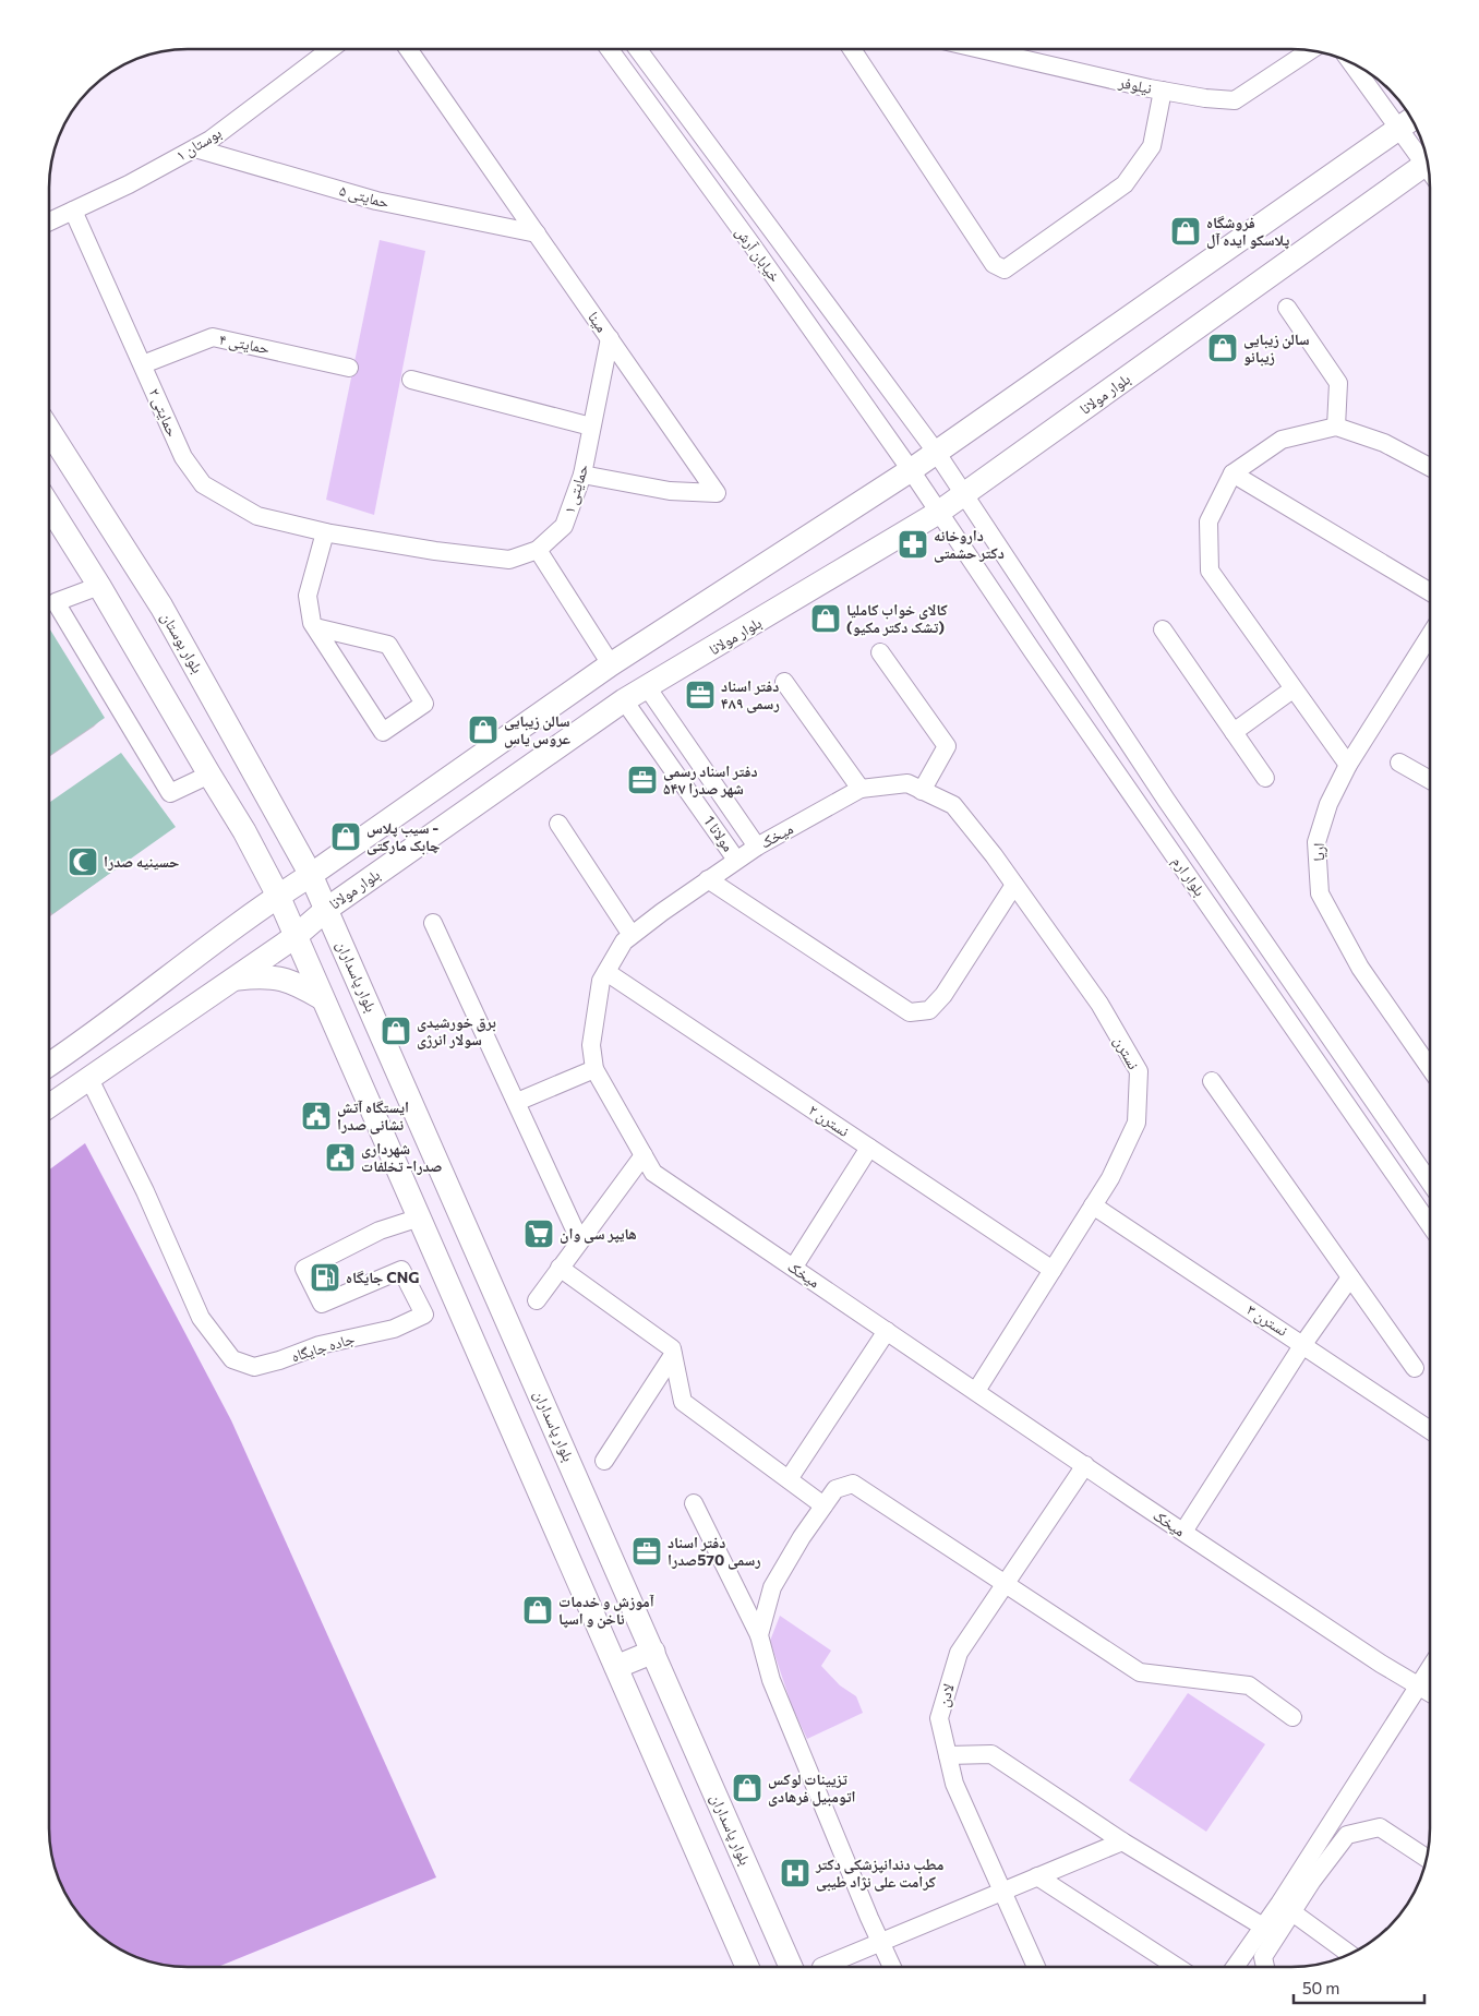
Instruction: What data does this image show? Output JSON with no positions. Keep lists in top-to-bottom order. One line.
{"streets":{"main road":["بلوار مولانا","بلوار بوستان","بلوار پاسداران"],"street":["نیلوفر","بوستان ۱","حمایتی ۵","خیابان آرش","مینا","حمایتی ۴","حمایتی ۲","حمایتی ۱","مولانا 1","میخک","اریا","بلوار ارم","نسترن","نسترن ۲","نسترن ۳","جاده جایگاه","لادن"]},"crossings":[["بوستان ۱","حمایتی ۵"],["بوستان ۱","حمایتی ۲"],["حمایتی ۵","مینا"],["خیابان آرش","بلوار مولانا"],["خیابان آرش","بلوار ارم"],["مینا","حمایتی ۱"],["حمایتی ۴","حمایتی ۲"],["بلوار مولانا","مولانا 1"],["بلوار مولانا","بلوار ارم"],["بلوار مولانا","بلوار پاسداران"],["بلوار مولانا","جاده جایگاه"],["حمایتی ۲","حمایتی ۱"],["بلوار بوستان","بلوار پاسداران"],["مولانا 1","میخک"],["میخک","نسترن"],["میخک","نسترن ۲"],["میخک","لادن"],["نسترن","نسترن ۲"],["نسترن","نسترن ۳"]],"places":{"shop":["فروشگاه پلاسکو ایده آل","سالن‌ زیبایی زیبانو","کالای خواب کاملیا (تشک دکتر مکیو)","سالن زیبایی عروس یاس","سیب پلاس - چابک مارکتی","برق خورشیدی سولار انرژی","آموزش و خدمات ناخن و اسپا","تزیینات لوکس اتومبیل فرهادی"],"pharmacy":["داروخانه دکتر حشمتی"],"office":["دفتر اسناد رسمی ۴۸۹","دفتر اسناد رسمی ۵۴۷ شهر صدرا","دفتر اسناد رسمی 570صدرا"],"mosque":["حسینیه صدرا"],"public building":["ایستگاه آتش نشانی صدرا","شهرداری صدرا- تخلفات"],"supermarket":["هایپر سی وان"],"fuel station":["جایگاه CNG"],"hospital":["مطب دندانپزشکی دکتر کرامت علی نژاد طیبی"]},"scale_bar":"50 m"}
